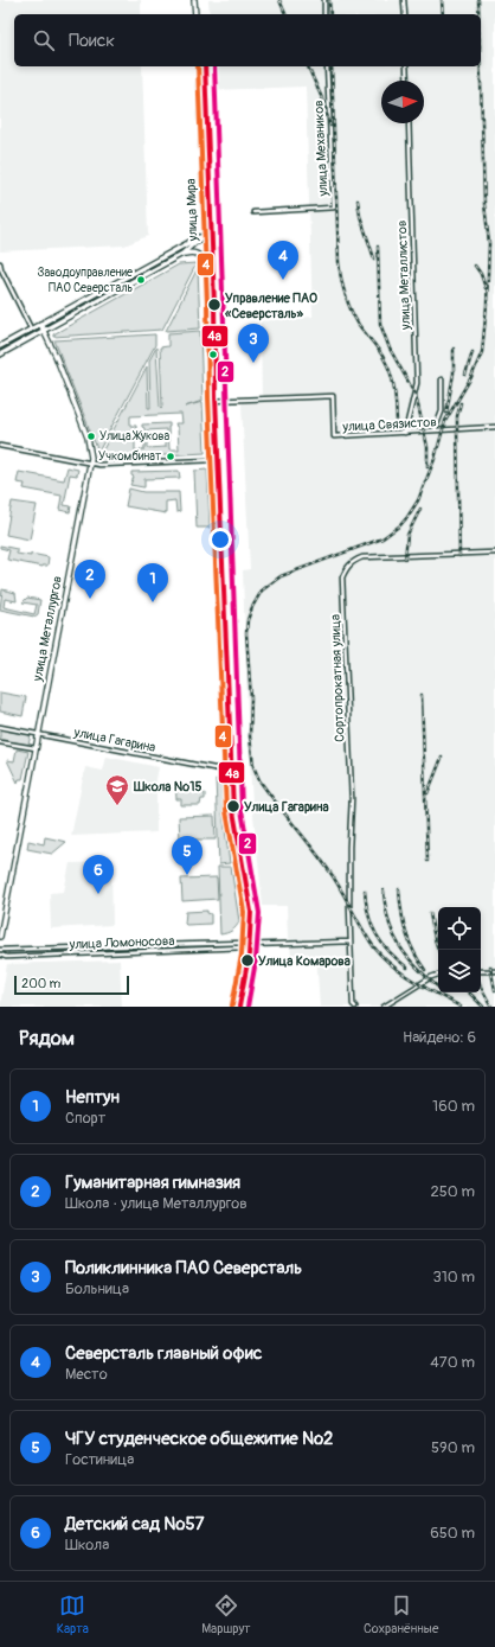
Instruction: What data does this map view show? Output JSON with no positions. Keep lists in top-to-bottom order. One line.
{"streets":{"main road":["улица Мира","улица Металлургов"],"street":["улица Механиков","улица Металлистов","улица Связистов","Сортопрокатная улица","улица Гагарина","улица Ломоносова"]},"crossings":[["улица Мира","улица Связистов"],["улица Мира","улица Гагарина"],["улица Мира","улица Ломоносова"],["улица Металлистов","улица Связистов"],["улица Металлургов","улица Гагарина"]],"places":{"other":["Заводоуправление ПАО Северсталь","Управление ПАО «Северсталь»","Улица Жукова","Учкомбинат","Улица Гагарина","Улица Комарова"],"school or university":["Школа №15"]},"lines":["transit line 4а","transit line 4","transit line 2"],"scale_bar":"200 m","north":"right","page":{"search":"Поиск","pins":["4","3","2","1","5","6"],"scale":"200 m","heading":["Рядом","Найдено: 6"],"list":[{"mark":"1","name":"Нептун","note":"Спорт","value":"160 m"},{"mark":"2","name":"Гуманитарная гимназия","note":"Школа · улица Металлургов","value":"250 m"},{"mark":"3","name":"Поликлинника ПАО Северсталь","note":"Больница","value":"310 m"},{"mark":"4","name":"Северсталь главный офис","note":"Место","value":"470 m"},{"mark":"5","name":"ЧГУ студенческое общежитие №2","note":"Гостиница","value":"590 m"},{"mark":"6","name":"Детский сад №57","note":"Школа","value":"650 m"}],"nav":["Карта","Маршрут","Сохранённые"]}}
